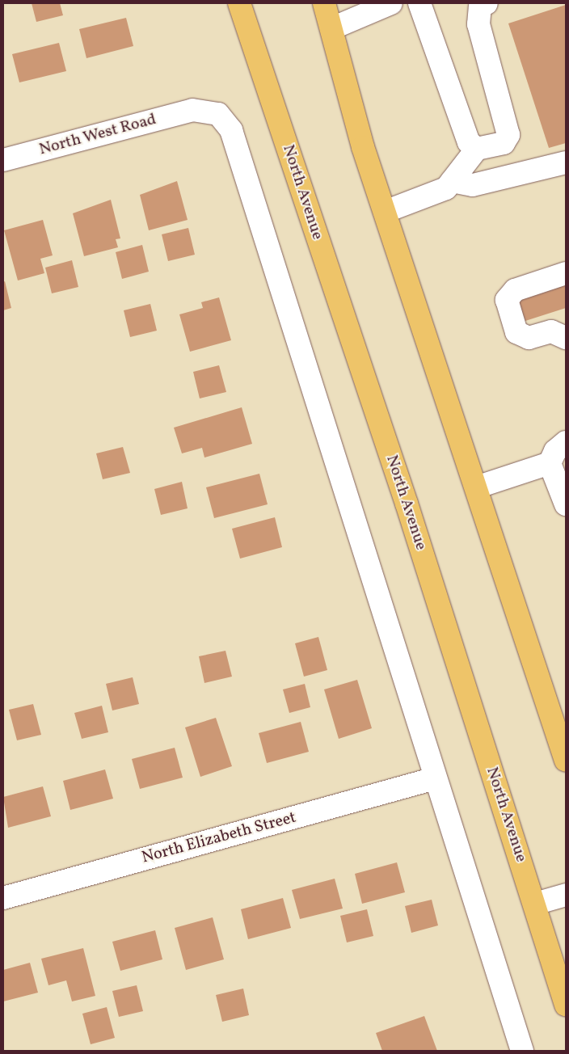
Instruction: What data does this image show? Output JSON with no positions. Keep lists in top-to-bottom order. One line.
{"streets":{"main road":["North Avenue"],"street":["North West Road","North Elizabeth Street"]},"crossings":[["North West Road","North Elizabeth Street"]]}
